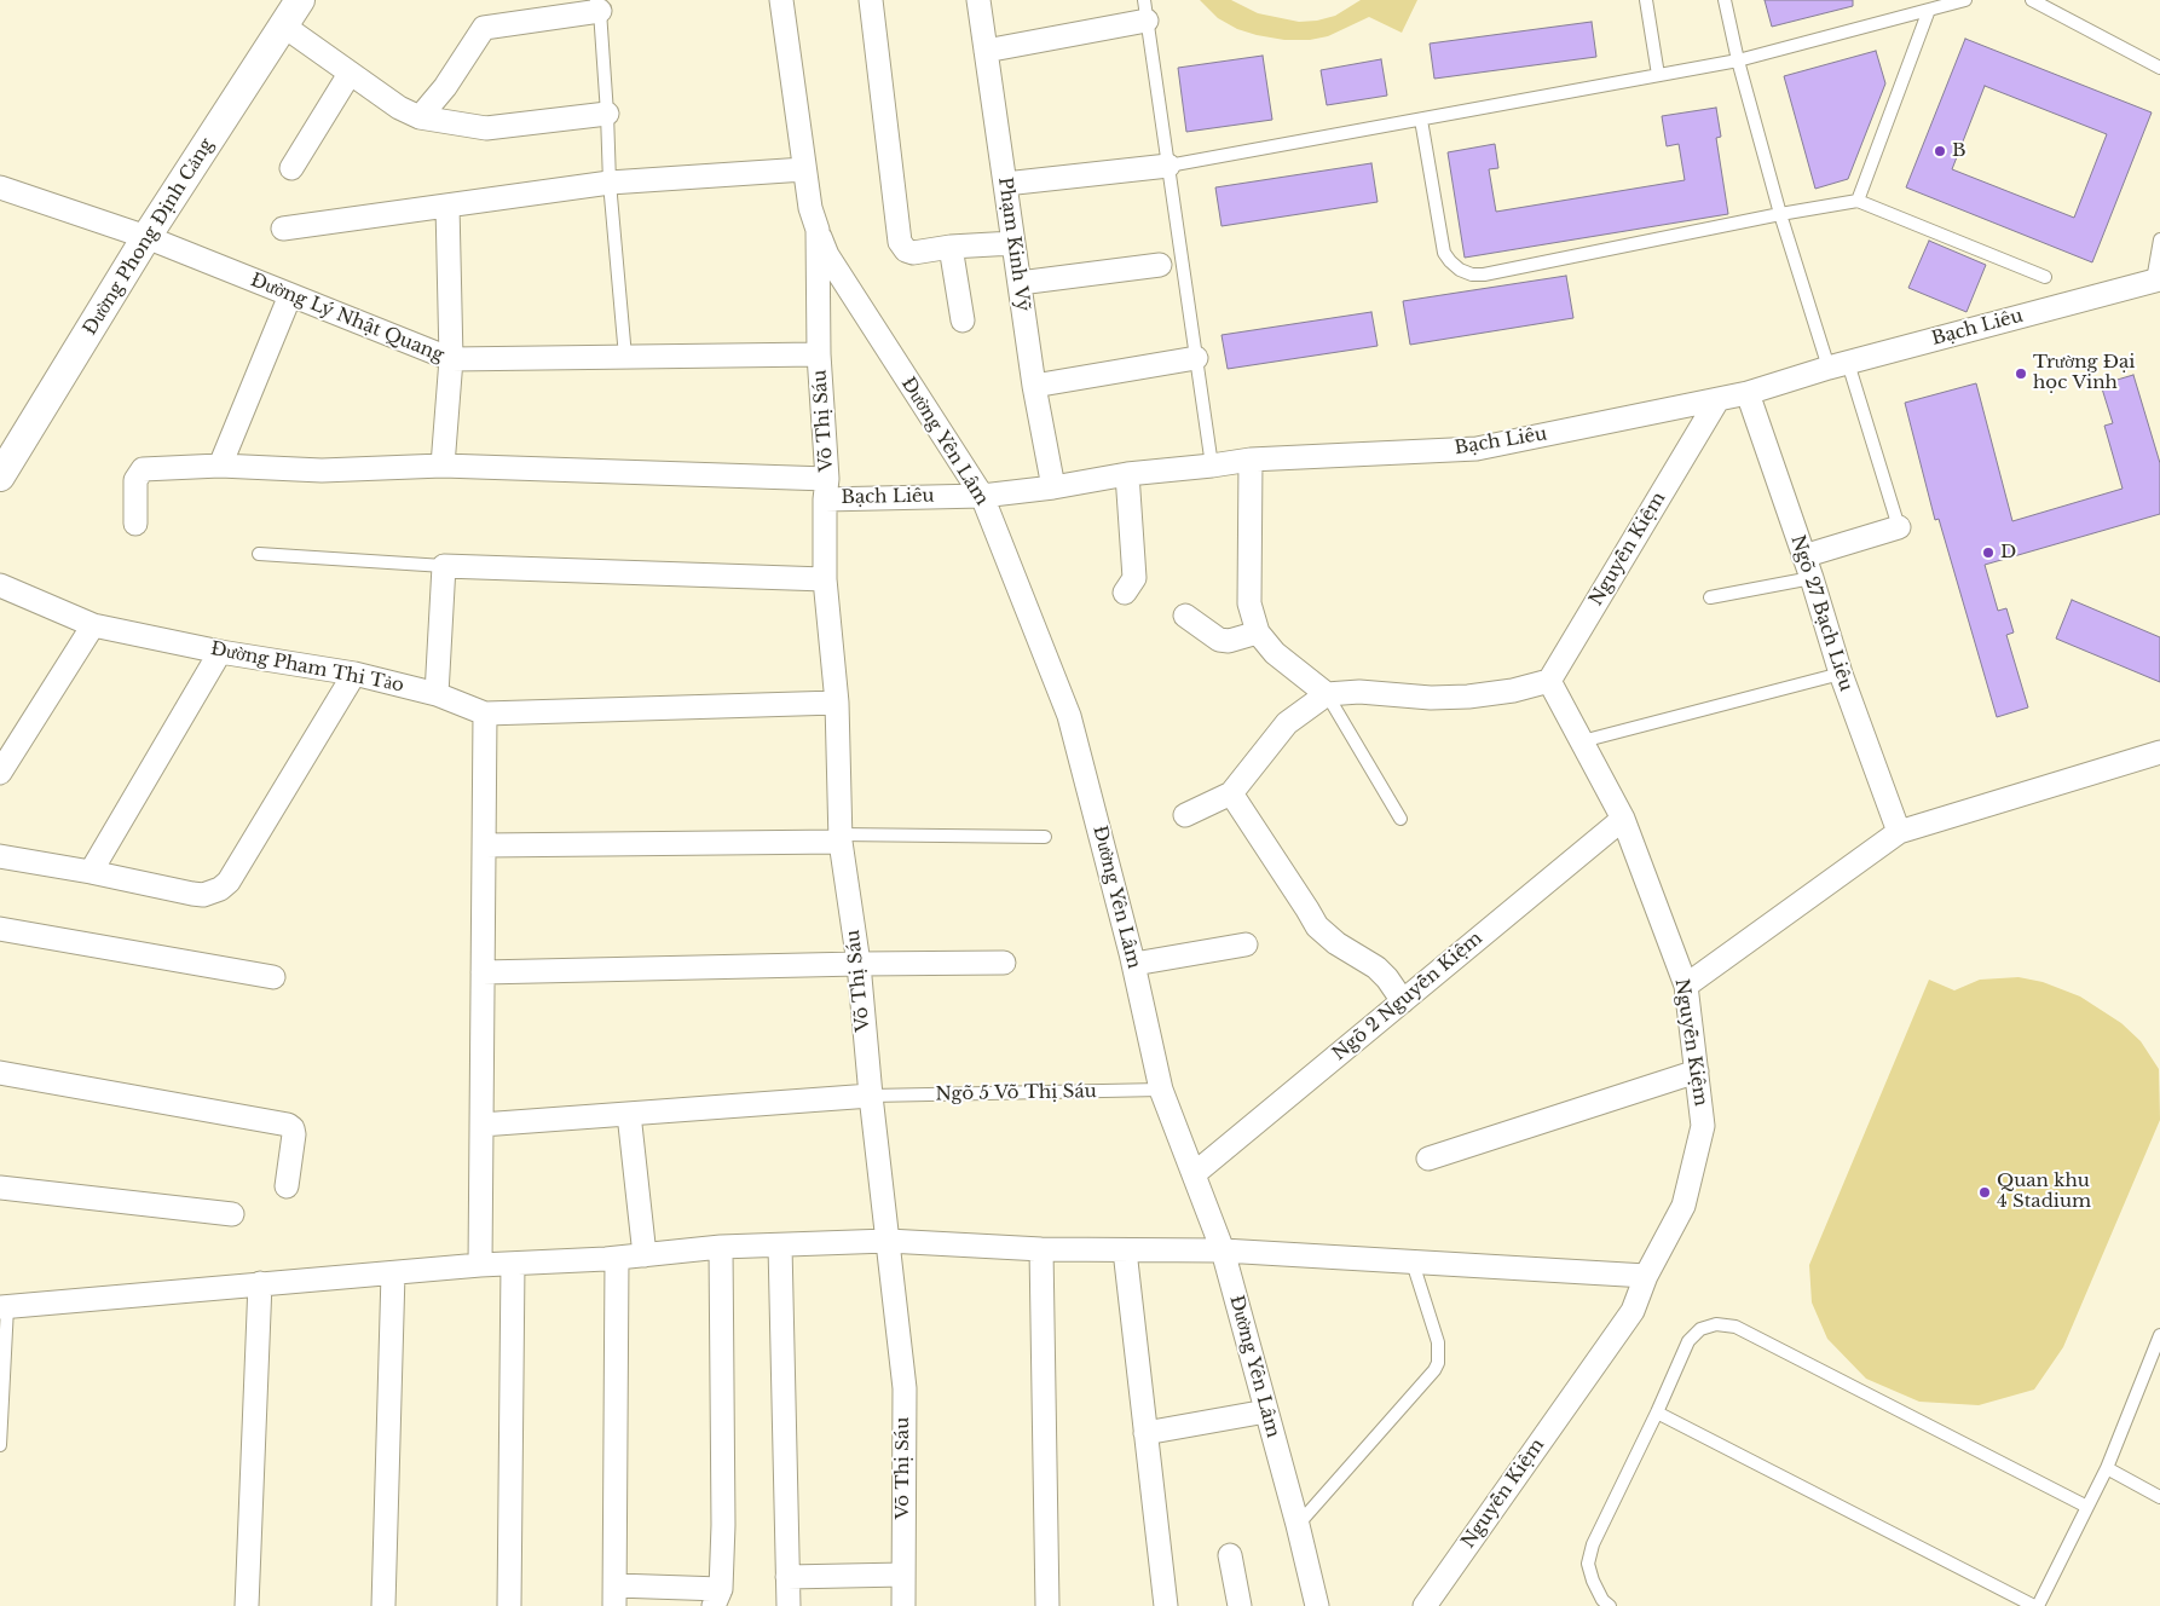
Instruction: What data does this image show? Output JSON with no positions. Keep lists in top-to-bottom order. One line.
{"streets":{"street":["Đường Phong Định Cảng","Phạm Kinh Vỹ","Đường Lý Nhật Quang","Bạch Liêu","Võ Thị Sáu","Đường Yên Lâm","Nguyễn Kiệm","Ngõ 27 Bạch Liêu","Đường Pham Thi Tảo","Ngõ 2 Nguyễn Kiệm"],"lane":["Ngõ 5 Võ Thị Sáu"]},"crossings":[["Đường Phong Định Cảng","Đường Lý Nhật Quang"],["Phạm Kinh Vỹ","Bạch Liêu"],["Đường Lý Nhật Quang","Võ Thị Sáu"],["Bạch Liêu","Võ Thị Sáu"],["Bạch Liêu","Đường Yên Lâm"],["Bạch Liêu","Nguyễn Kiệm"],["Bạch Liêu","Ngõ 27 Bạch Liêu"],["Võ Thị Sáu","Đường Yên Lâm"],["Võ Thị Sáu","Đường Pham Thi Tảo"],["Võ Thị Sáu","Ngõ 5 Võ Thị Sáu"],["Đường Yên Lâm","Ngõ 2 Nguyễn Kiệm"],["Đường Yên Lâm","Ngõ 5 Võ Thị Sáu"],["Nguyễn Kiệm","Ngõ 2 Nguyễn Kiệm"]],"places":["B","Trường Đại học Vinh","D","Quan khu 4 Stadium"]}
